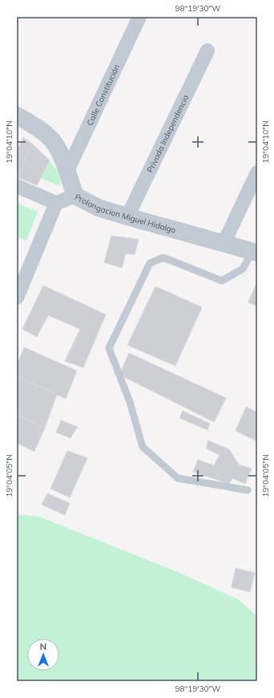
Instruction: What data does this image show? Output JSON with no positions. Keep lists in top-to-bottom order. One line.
{"streets":{"street":["Calle Constitución","Privada Independencia","Prolongacion Miguel Hidalgo"]},"crossings":[["Calle Constitución","Prolongacion Miguel Hidalgo"],["Privada Independencia","Prolongacion Miguel Hidalgo"]],"north":"top","coordinates":["98°19'30\"W","19°04'10\"N","19°04'05\"N"]}
